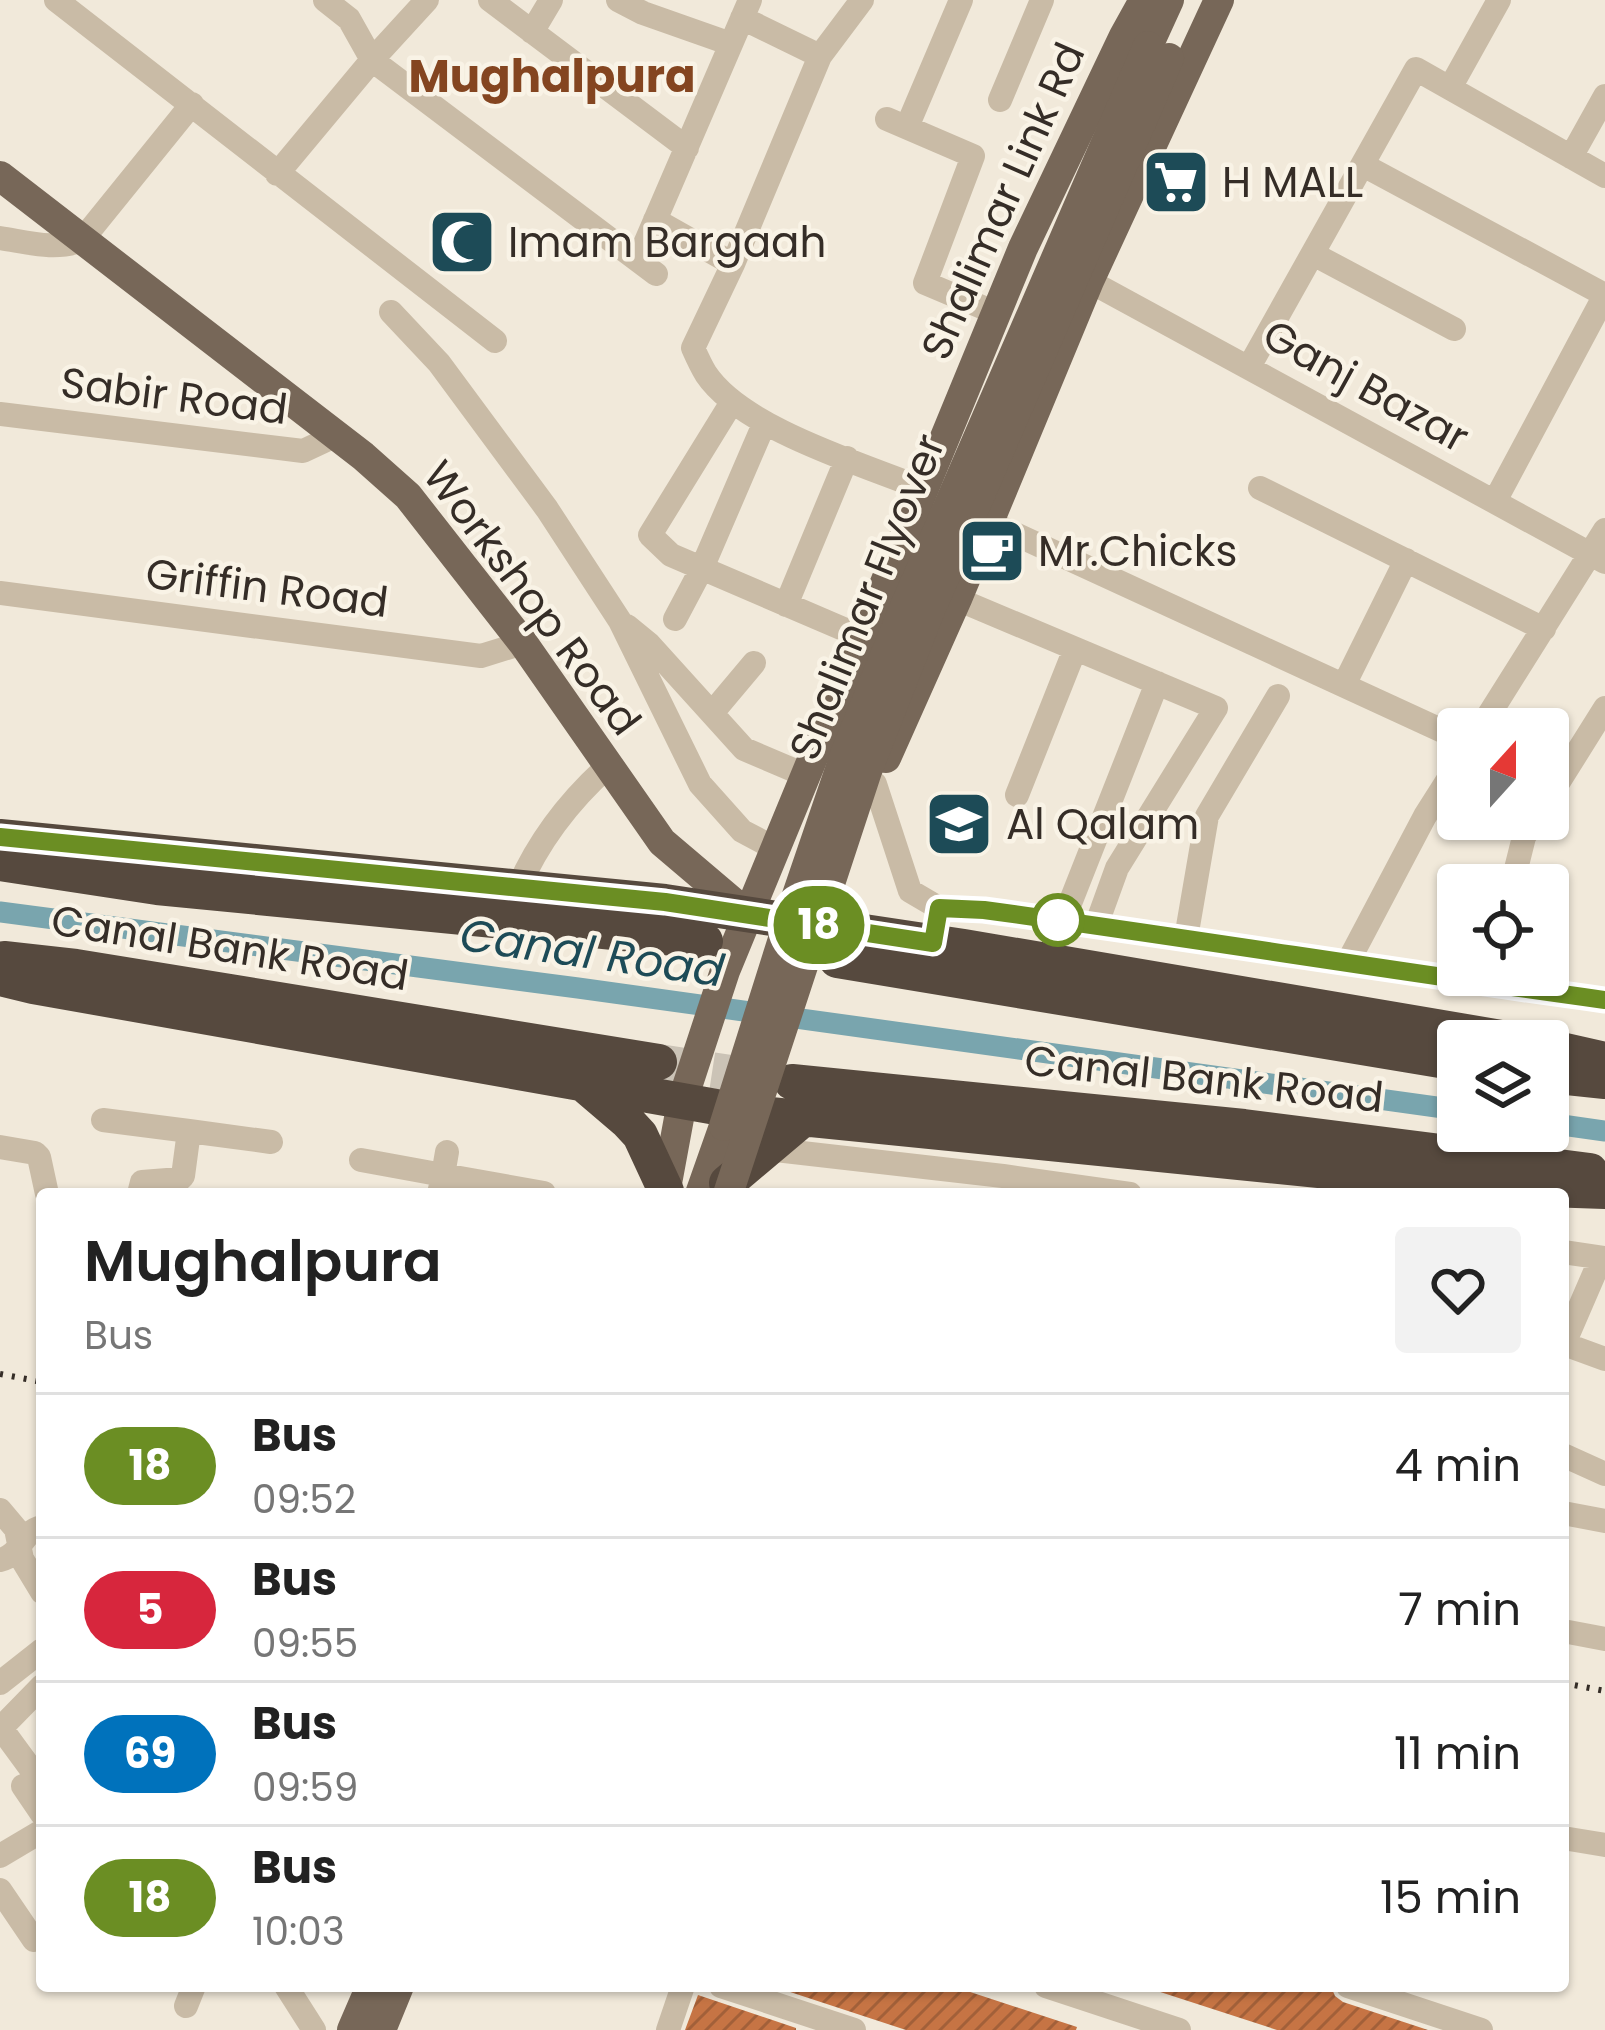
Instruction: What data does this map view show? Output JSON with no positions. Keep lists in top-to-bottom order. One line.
{"streets":{"highway":["Canal Bank Road"],"main road":["Shalimar Link Rd","Shalimar Flyover","Workshop Road"],"street":["Ganj Bazar","Sabir Road","Griffin Road"]},"crossings":[["Shalimar Link Rd","Shalimar Flyover"],["Shalimar Link Rd","Workshop Road"],["Sabir Road","Workshop Road"],["Griffin Road","Workshop Road"]],"districts":["Mughalpura"],"water":["Canal Road"],"places":{"supermarket":["H MALL"],"mosque":["Imam Bargaah"],"cafe":["Mr.Chicks"],"school or university":["Al Qalam"]},"lines":["bus line 18"],"north":"top","page":{"on_map":"18","heading":["Mughalpura","Bus"],"list":[{"mark":"18","name":"Bus","note":"09:52","value":"4 min"},{"mark":"5","name":"Bus","note":"09:55","value":"7 min"},{"mark":"69","name":"Bus","note":"09:59","value":"11 min"},{"mark":"18","name":"Bus","note":"10:03","value":"15 min"}]}}
